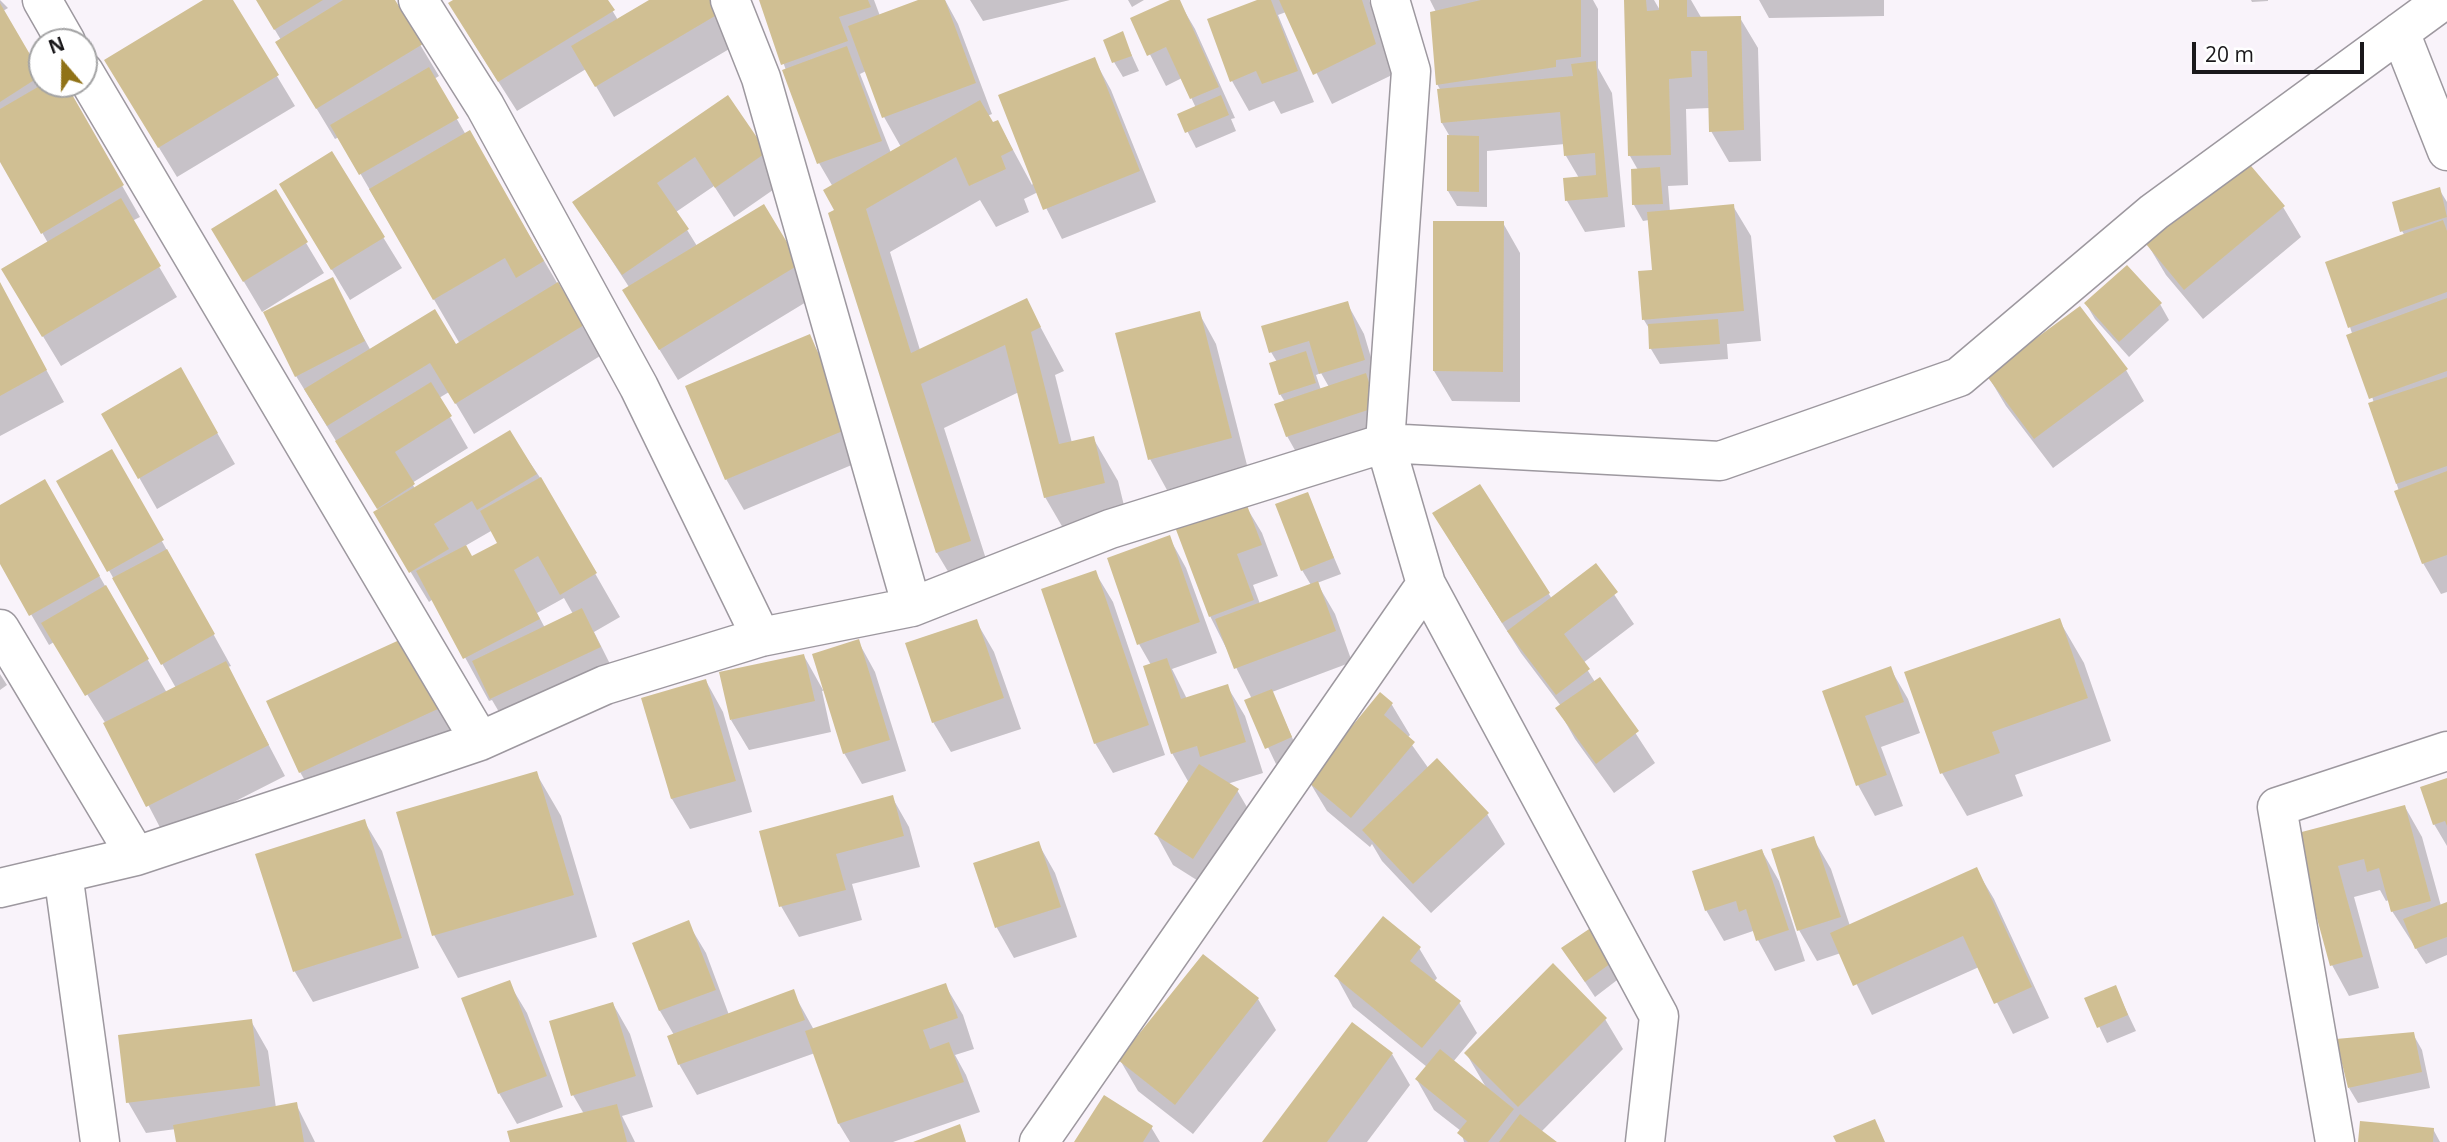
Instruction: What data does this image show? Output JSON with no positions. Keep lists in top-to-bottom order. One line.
{"scale_bar":"20 m","north":"top"}
